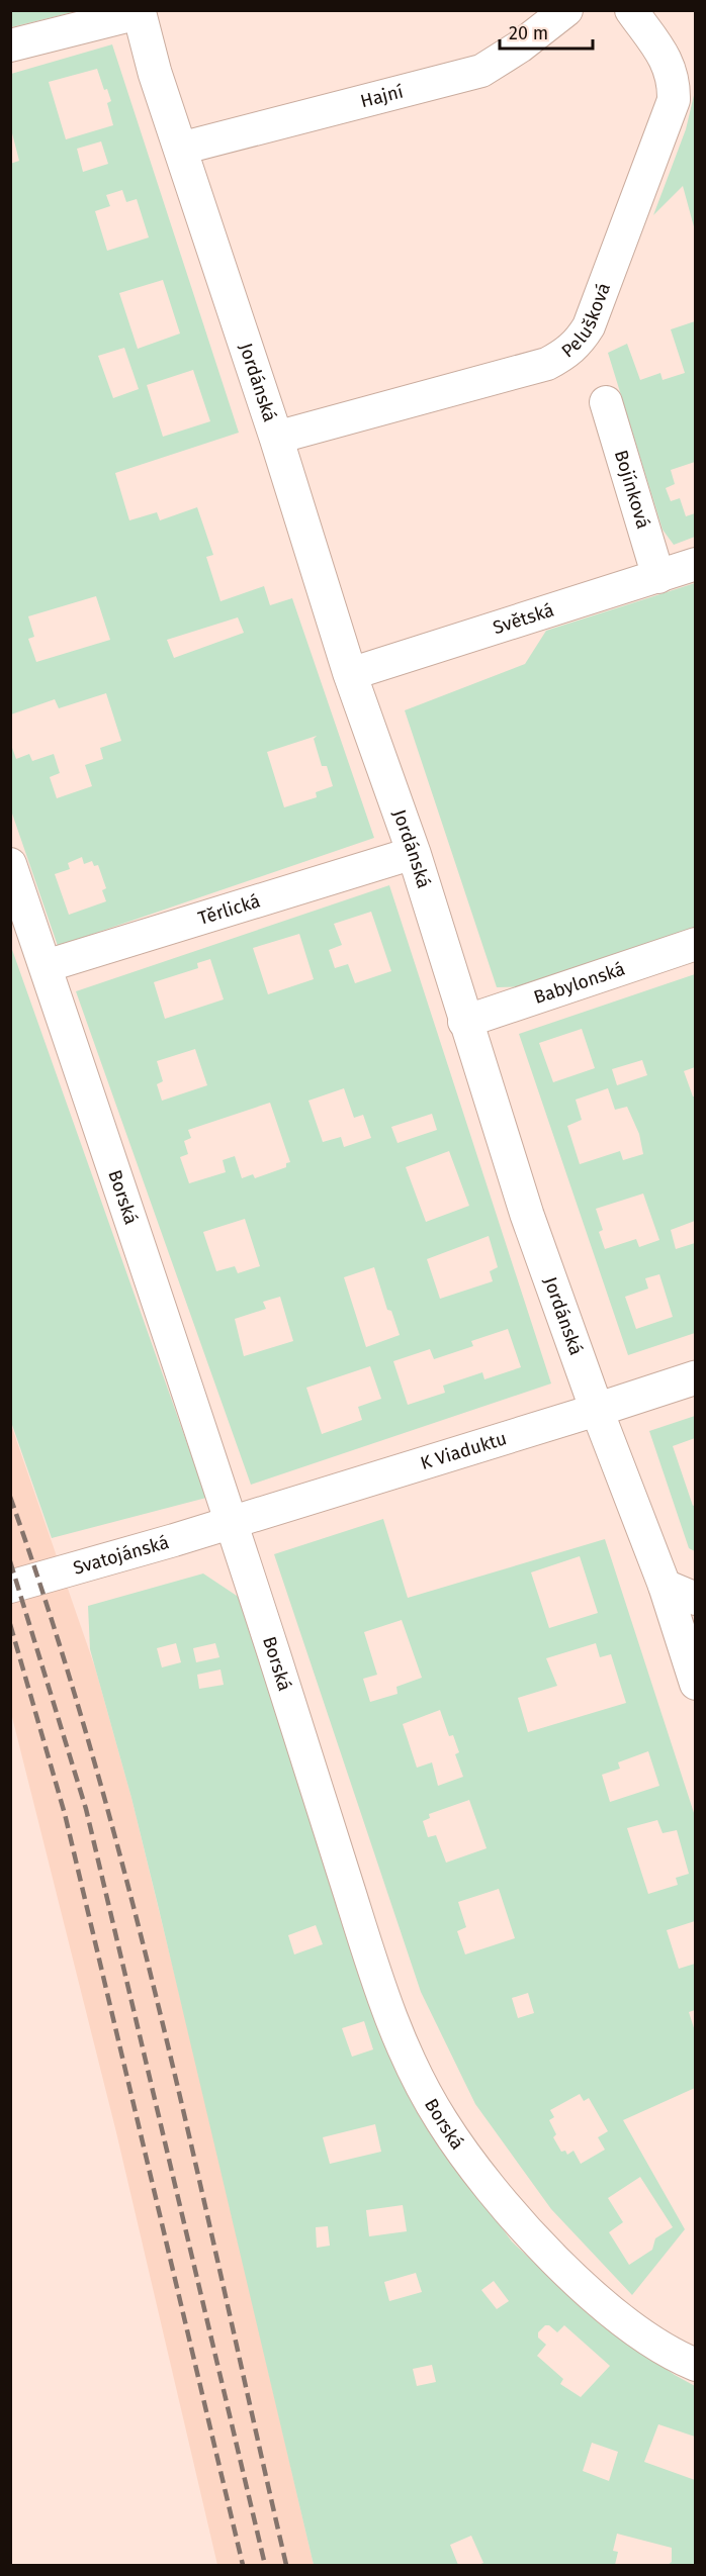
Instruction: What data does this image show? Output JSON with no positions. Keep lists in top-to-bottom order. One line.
{"streets":{"street":["Hajní","Pelušková","Jordánská","Bojínková","Světská","Těrlická","Babylonská","Borská","K Viaduktu","Svatojánská"]},"crossings":[["Hajní","Jordánská"],["Pelušková","Jordánská"],["Jordánská","Světská"],["Jordánská","Těrlická"],["Jordánská","Babylonská"],["Jordánská","K Viaduktu"],["Bojínková","Světská"],["Těrlická","Borská"],["Borská","K Viaduktu"],["Borská","Svatojánská"],["K Viaduktu","Svatojánská"]],"scale_bar":"20 m"}
